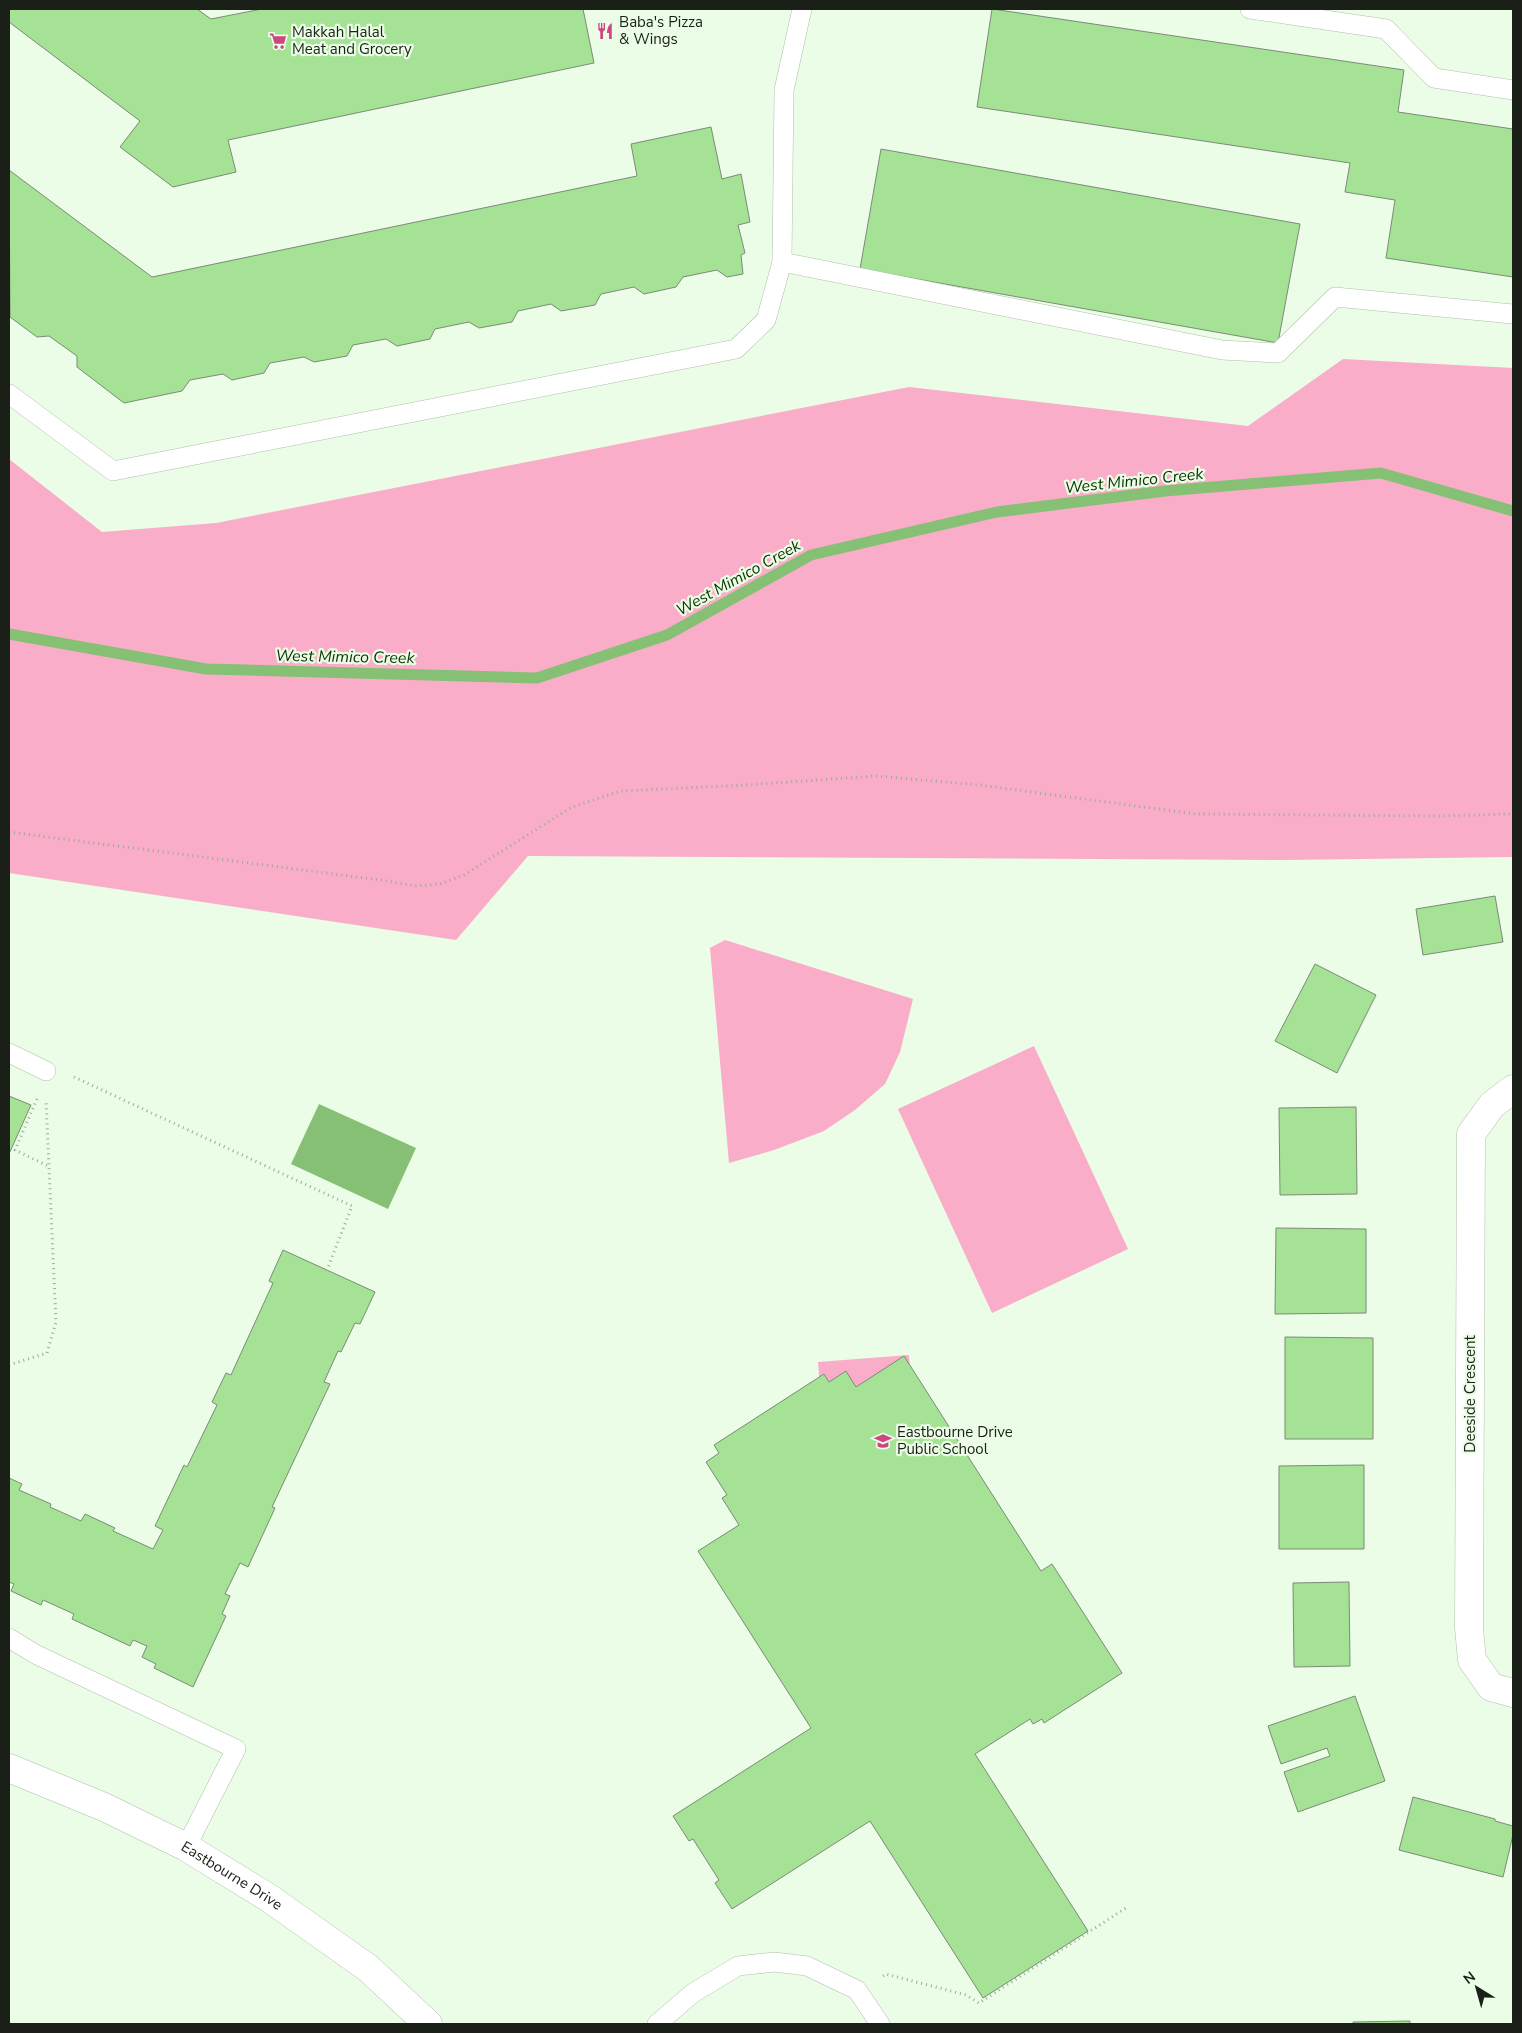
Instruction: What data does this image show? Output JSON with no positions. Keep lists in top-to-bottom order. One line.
{"streets":{"street":["Deeside Crescent","Eastbourne Drive"]},"water":["West Mimico Creek"],"places":{"restaurant":["Baba's Pizza & Wings"],"supermarket":["Makkah Halal Meat and Grocery"],"school or university":["Eastbourne Drive Public School"]},"north":"top left"}
